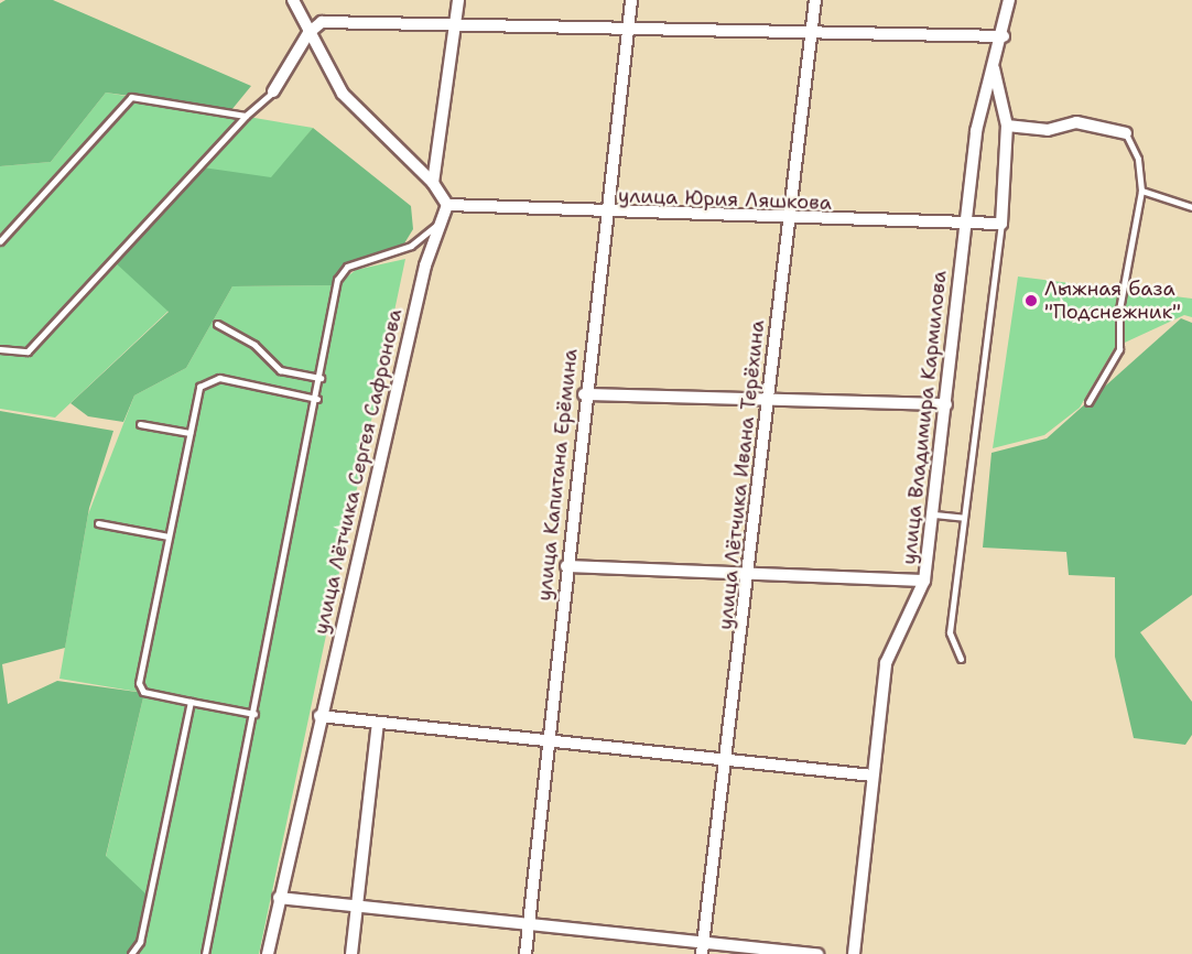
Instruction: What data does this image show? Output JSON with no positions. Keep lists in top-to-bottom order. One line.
{"streets":{"street":["улица Юрия Ляшкова","улица Владимира Кармилова","улица Лётчика Сергея Сафронова","улица Капитана Ерёмина","улица Лётчика Ивана Терёхина"]},"crossings":[["улица Юрия Ляшкова","улица Владимира Кармилова"],["улица Юрия Ляшкова","улица Лётчика Сергея Сафронова"],["улица Юрия Ляшкова","улица Капитана Ерёмина"],["улица Юрия Ляшкова","улица Лётчика Ивана Терёхина"]],"places":["Лыжная база \"Подснежник\""]}
